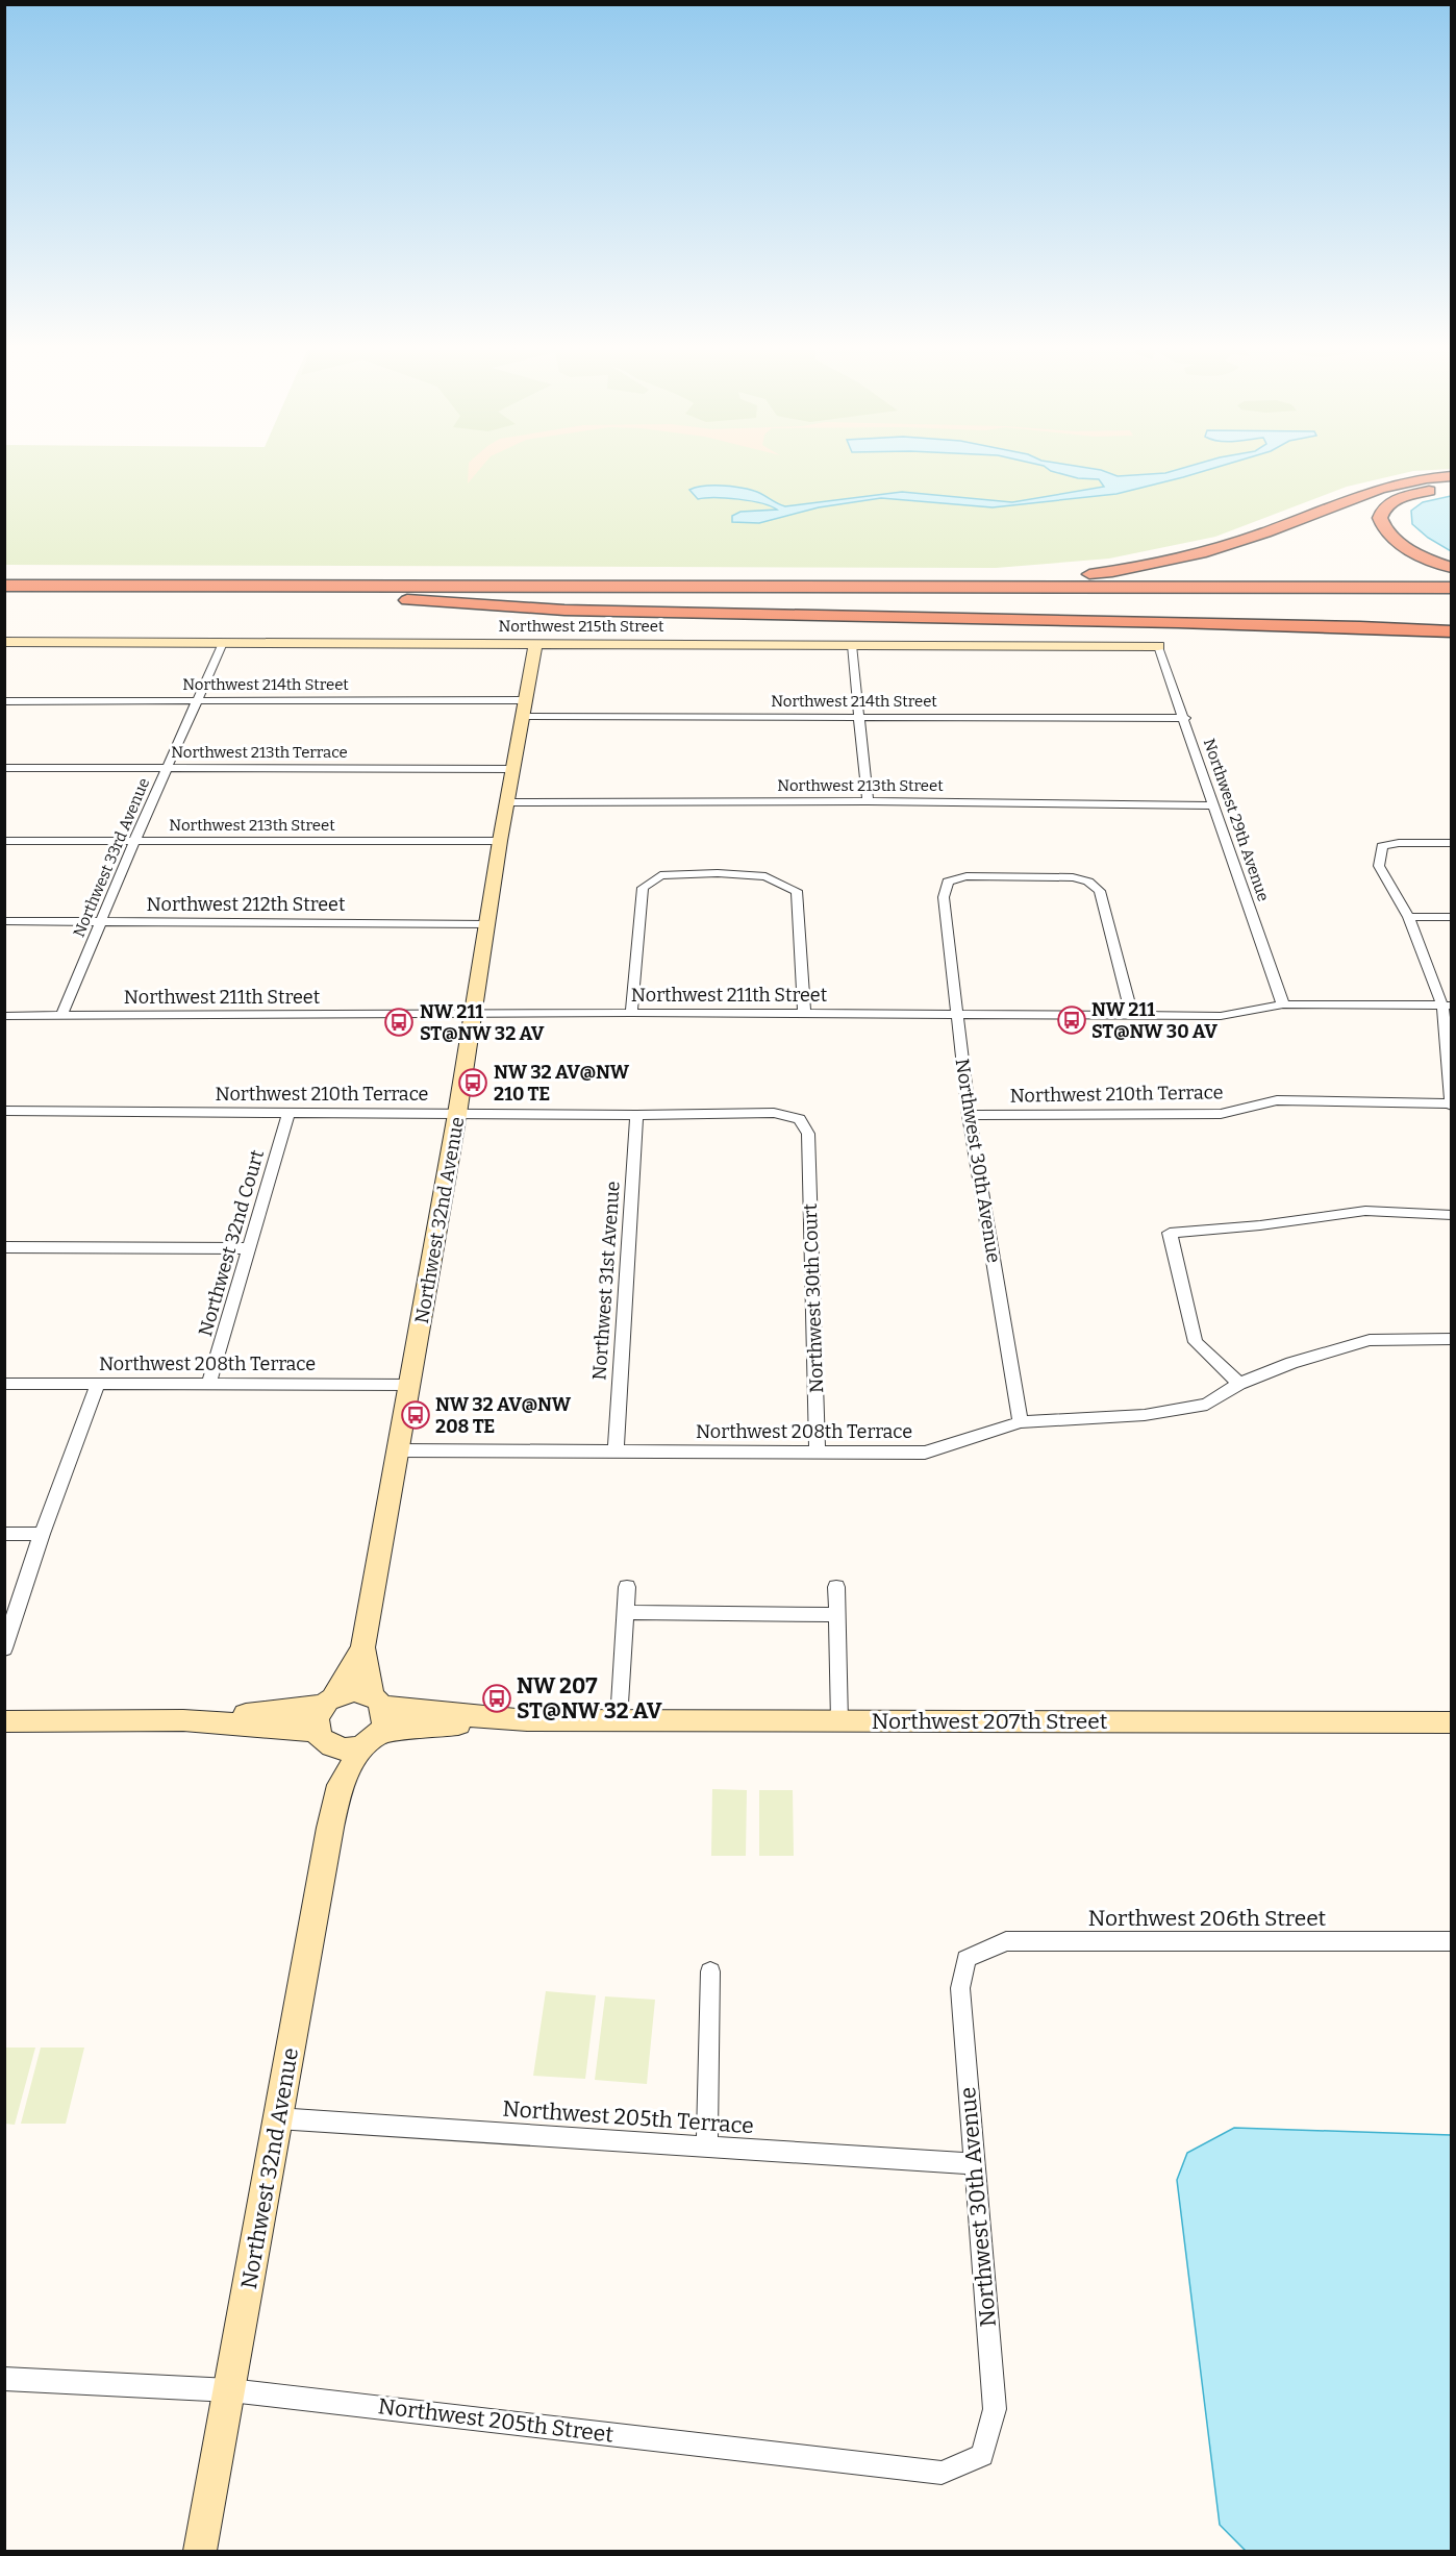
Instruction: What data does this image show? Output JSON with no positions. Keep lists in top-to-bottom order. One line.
{"streets":{"street":["Northwest 215th Street","Northwest 214th Street","Northwest 213th Terrace","Northwest 213th Street","Northwest 29th Avenue","Northwest 33rd Avenue","Northwest 212th Street","Northwest 211th Street","Northwest 210th Terrace","Northwest 30th Avenue","Northwest 32nd Avenue","Northwest 32nd Court","Northwest 31st Avenue","Northwest 30th Court","Northwest 208th Terrace","Northwest 207th Street","Northwest 206th Street","Northwest 205th Terrace","Northwest 205th Street"]},"crossings":[["Northwest 215th Street","Northwest 29th Avenue"],["Northwest 215th Street","Northwest 33rd Avenue"],["Northwest 215th Street","Northwest 32nd Avenue"],["Northwest 214th Street","Northwest 29th Avenue"],["Northwest 214th Street","Northwest 33rd Avenue"],["Northwest 214th Street","Northwest 32nd Avenue"],["Northwest 213th Terrace","Northwest 33rd Avenue"],["Northwest 213th Terrace","Northwest 32nd Avenue"],["Northwest 213th Street","Northwest 29th Avenue"],["Northwest 213th Street","Northwest 33rd Avenue"],["Northwest 213th Street","Northwest 32nd Avenue"],["Northwest 29th Avenue","Northwest 211th Street"],["Northwest 33rd Avenue","Northwest 212th Street"],["Northwest 33rd Avenue","Northwest 211th Street"],["Northwest 212th Street","Northwest 32nd Avenue"],["Northwest 211th Street","Northwest 30th Avenue"],["Northwest 211th Street","Northwest 32nd Avenue"],["Northwest 210th Terrace","Northwest 30th Avenue"],["Northwest 210th Terrace","Northwest 32nd Avenue"],["Northwest 210th Terrace","Northwest 32nd Court"],["Northwest 210th Terrace","Northwest 31st Avenue"],["Northwest 210th Terrace","Northwest 30th Court"],["Northwest 30th Avenue","Northwest 208th Terrace"],["Northwest 30th Avenue","Northwest 206th Street"],["Northwest 30th Avenue","Northwest 205th Terrace"],["Northwest 30th Avenue","Northwest 205th Street"],["Northwest 32nd Avenue","Northwest 208th Terrace"],["Northwest 32nd Avenue","Northwest 207th Street"],["Northwest 32nd Avenue","Northwest 205th Terrace"],["Northwest 32nd Avenue","Northwest 205th Street"],["Northwest 32nd Court","Northwest 208th Terrace"],["Northwest 31st Avenue","Northwest 208th Terrace"],["Northwest 30th Court","Northwest 208th Terrace"]],"places":{"bus stop":["NW 211 ST@NW 30 AV","NW 211 ST@NW 32 AV","NW 32 AV@NW 210 TE","NW 32 AV@NW 208 TE","NW 207 ST@NW 32 AV"]}}
